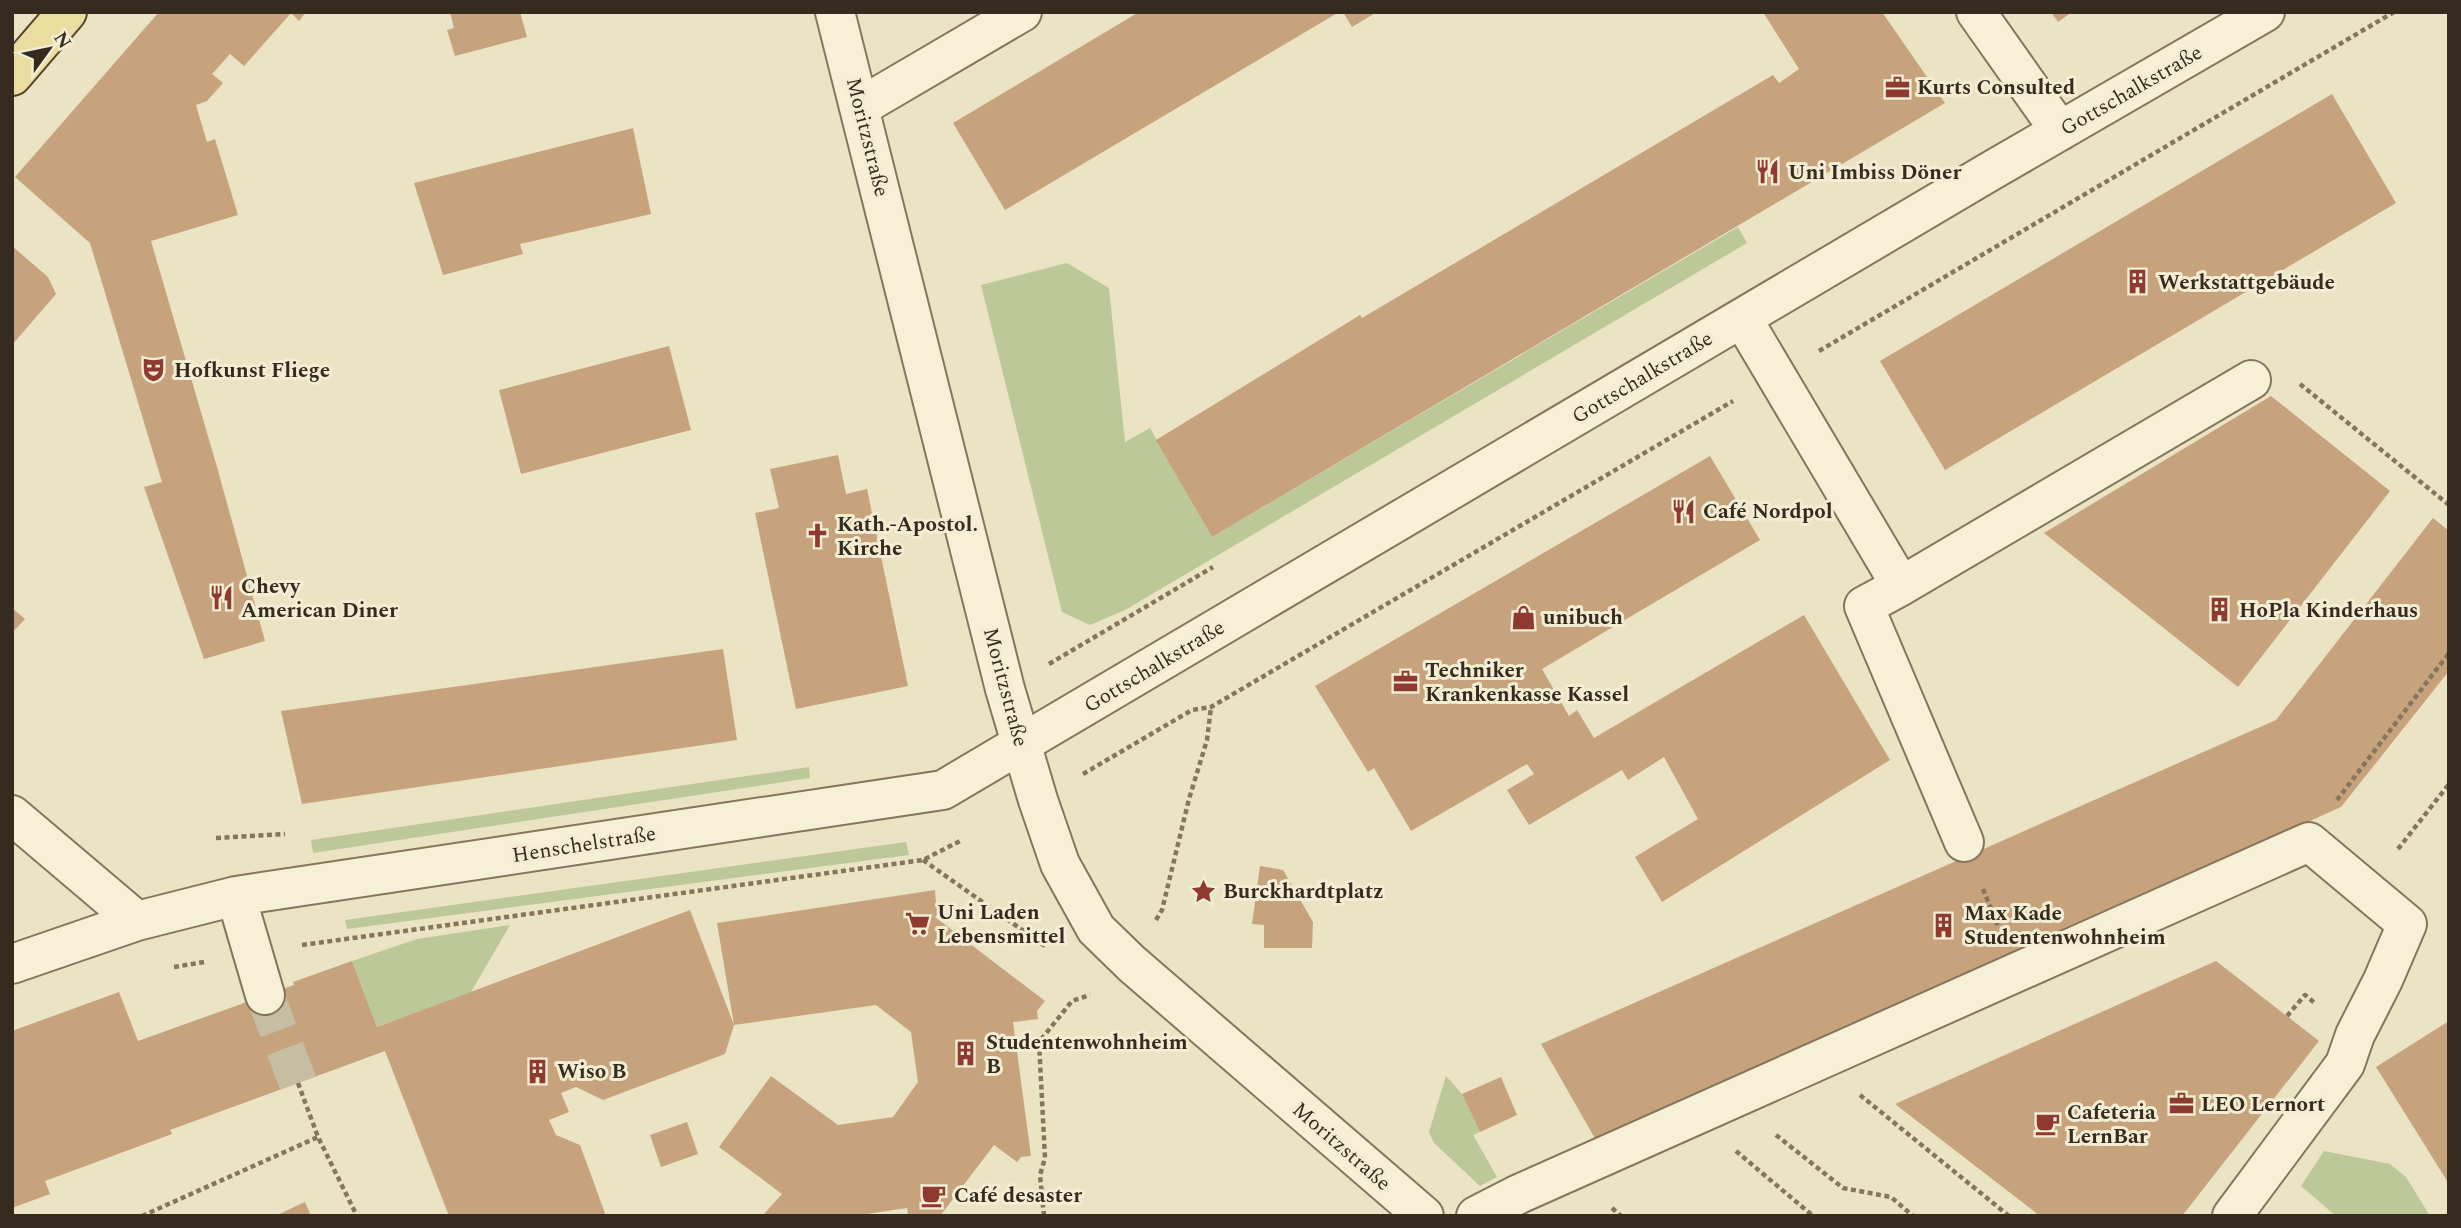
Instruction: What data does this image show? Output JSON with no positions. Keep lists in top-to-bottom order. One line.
{"streets":{"street":["Gottschalkstraße","Moritzstraße","Henschelstraße"]},"crossings":[["Gottschalkstraße","Moritzstraße"],["Gottschalkstraße","Henschelstraße"],["Moritzstraße","Henschelstraße"]],"places":{"office":["Kurts Consulted","Techniker Krankenkasse Kassel","LEO Lernort"],"restaurant":["Uni Imbiss Döner","Café Nordpol","Chevy American Diner"],"building":["Werkstattgebäude","HoPla Kinderhaus","Max Kade Studentenwohnheim","Studentenwohnheim B","Wiso B"],"theatre":["Hofkunst Fliege"],"church":["Kath.-Apostol. Kirche"],"shop":["unibuch"],"place":["Burckhardtplatz"],"supermarket":["Uni Laden Lebensmittel"],"cafe":["Cafeteria LernBar","Café desaster"]},"north":"top right"}
